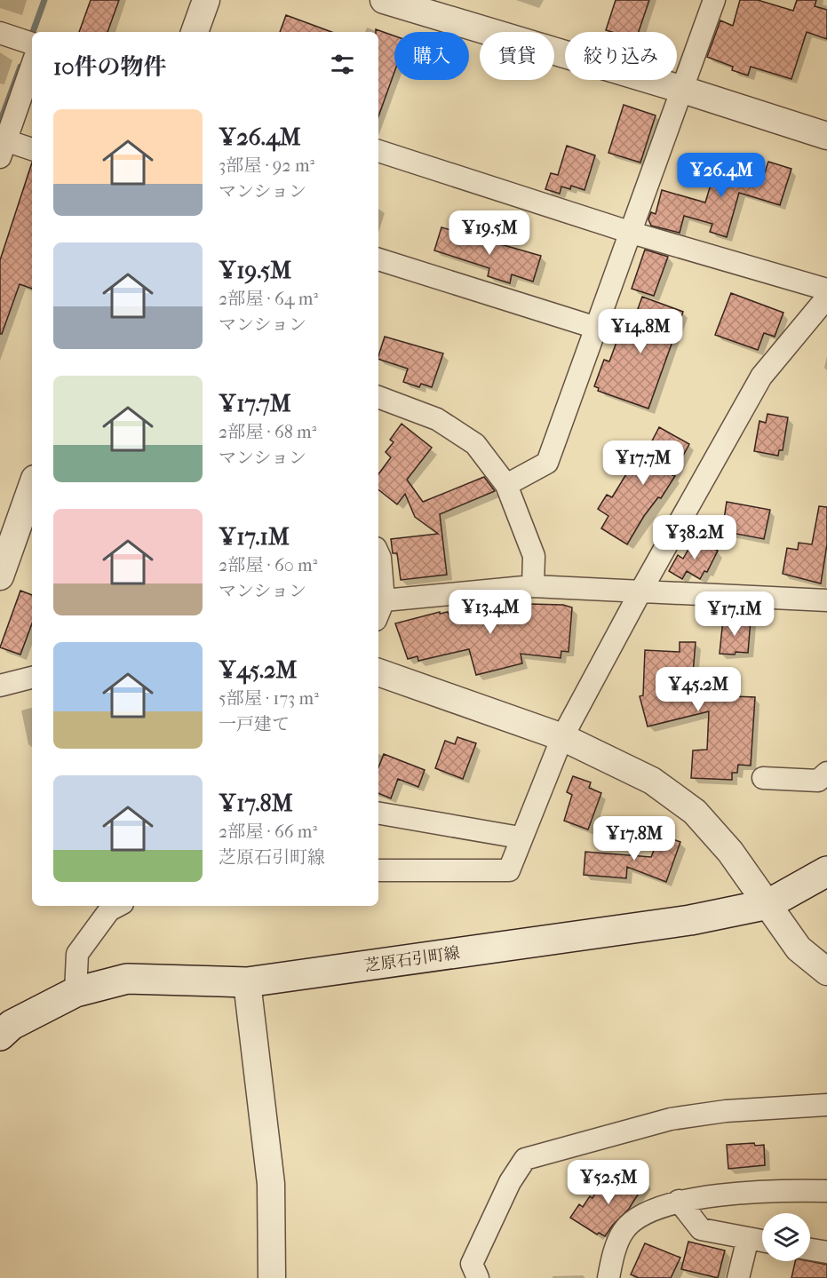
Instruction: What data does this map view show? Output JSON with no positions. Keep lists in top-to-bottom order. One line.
{"streets":{"main road":["芝原石引町線"]},"page":{"chip":["購入","賃貸","絞り込み"],"heading":"10件の物件","list":[{"name":"¥26.4M","note":"3部屋 · 92 m² · マンション"},{"name":"¥19.5M","note":"2部屋 · 64 m² · マンション"},{"name":"¥17.7M","note":"2部屋 · 68 m² · マンション"},{"name":"¥17.1M","note":"2部屋 · 60 m² · マンション"},{"name":"¥45.2M","note":"5部屋 · 173 m² · 一戸建て"},{"name":"¥17.8M","note":"2部屋 · 66 m² · 芝原石引町線"}],"price":["¥26.4M","¥19.5M","¥14.8M","¥17.7M","¥38.2M","¥13.4M","¥17.1M","¥45.2M","¥17.8M","¥52.5M"]}}
